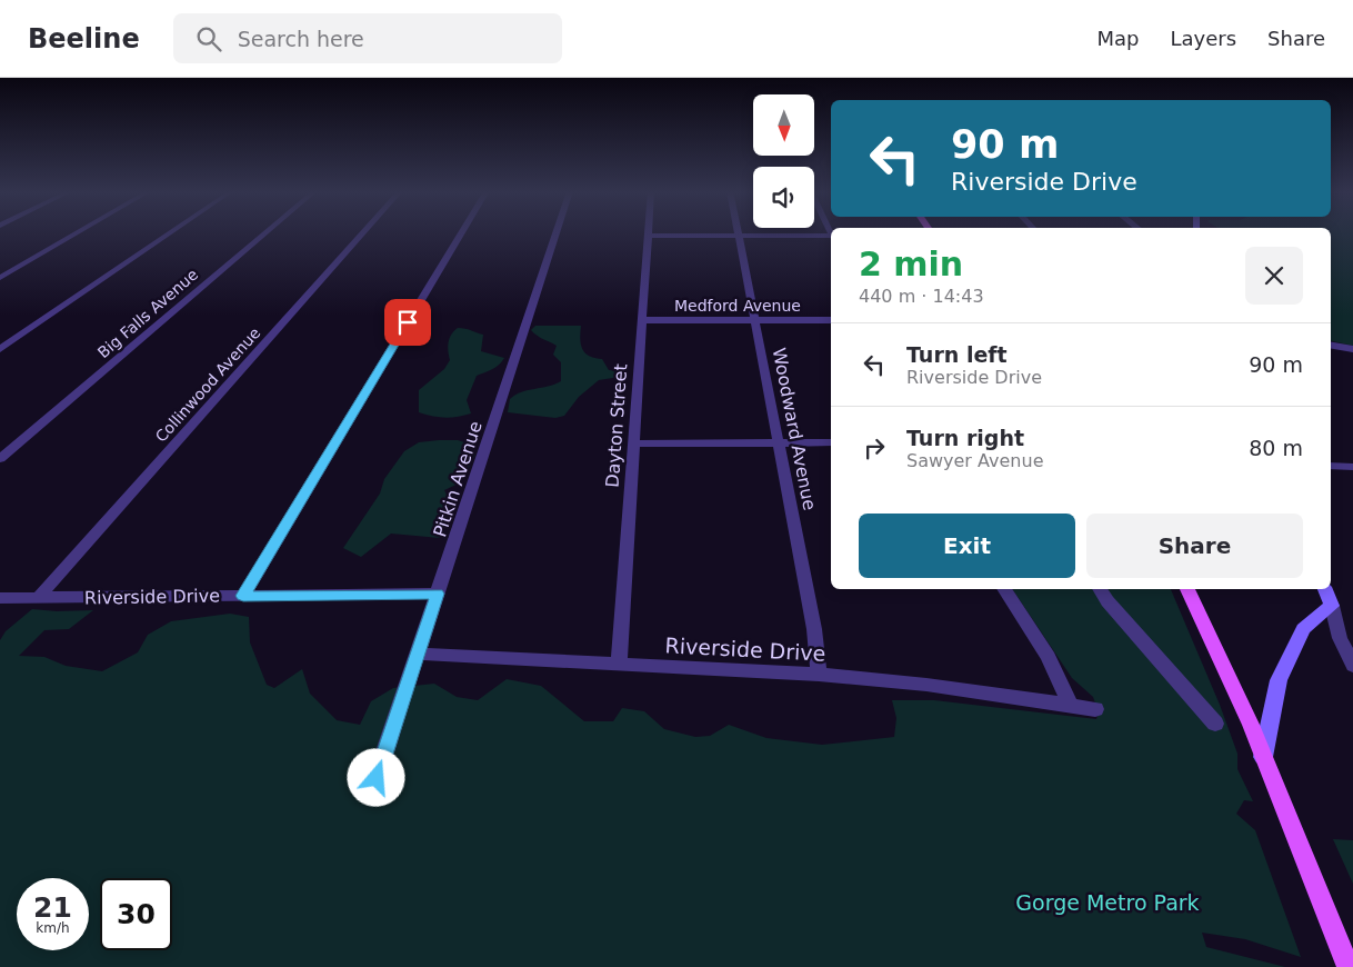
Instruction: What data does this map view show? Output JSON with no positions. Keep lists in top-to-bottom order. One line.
{"streets":{"street":["Medford Avenue","Big Falls Avenue","Collinwood Avenue","Dayton Street","Woodward Avenue","Pitkin Avenue","Riverside Drive"]},"crossings":[["Medford Avenue","Dayton Street"],["Medford Avenue","Woodward Avenue"],["Collinwood Avenue","Riverside Drive"],["Dayton Street","Riverside Drive"],["Woodward Avenue","Riverside Drive"],["Pitkin Avenue","Riverside Drive"]],"parks":["Gorge Metro Park"],"north":"bottom","page":{"header":"Beeline","search":"Search here","nav":["Map","Layers","Share"],"turn":["90 m","Riverside Drive"],"heading":["2 min","440 m · 14:43"],"list":[{"name":"Turn left","note":"Riverside Drive","value":"90 m"},{"name":"Turn right","note":"Sawyer Avenue","value":"80 m"}],"buttons":["Exit","Share"],"speed":"21 km/h","limit":"30"}}
